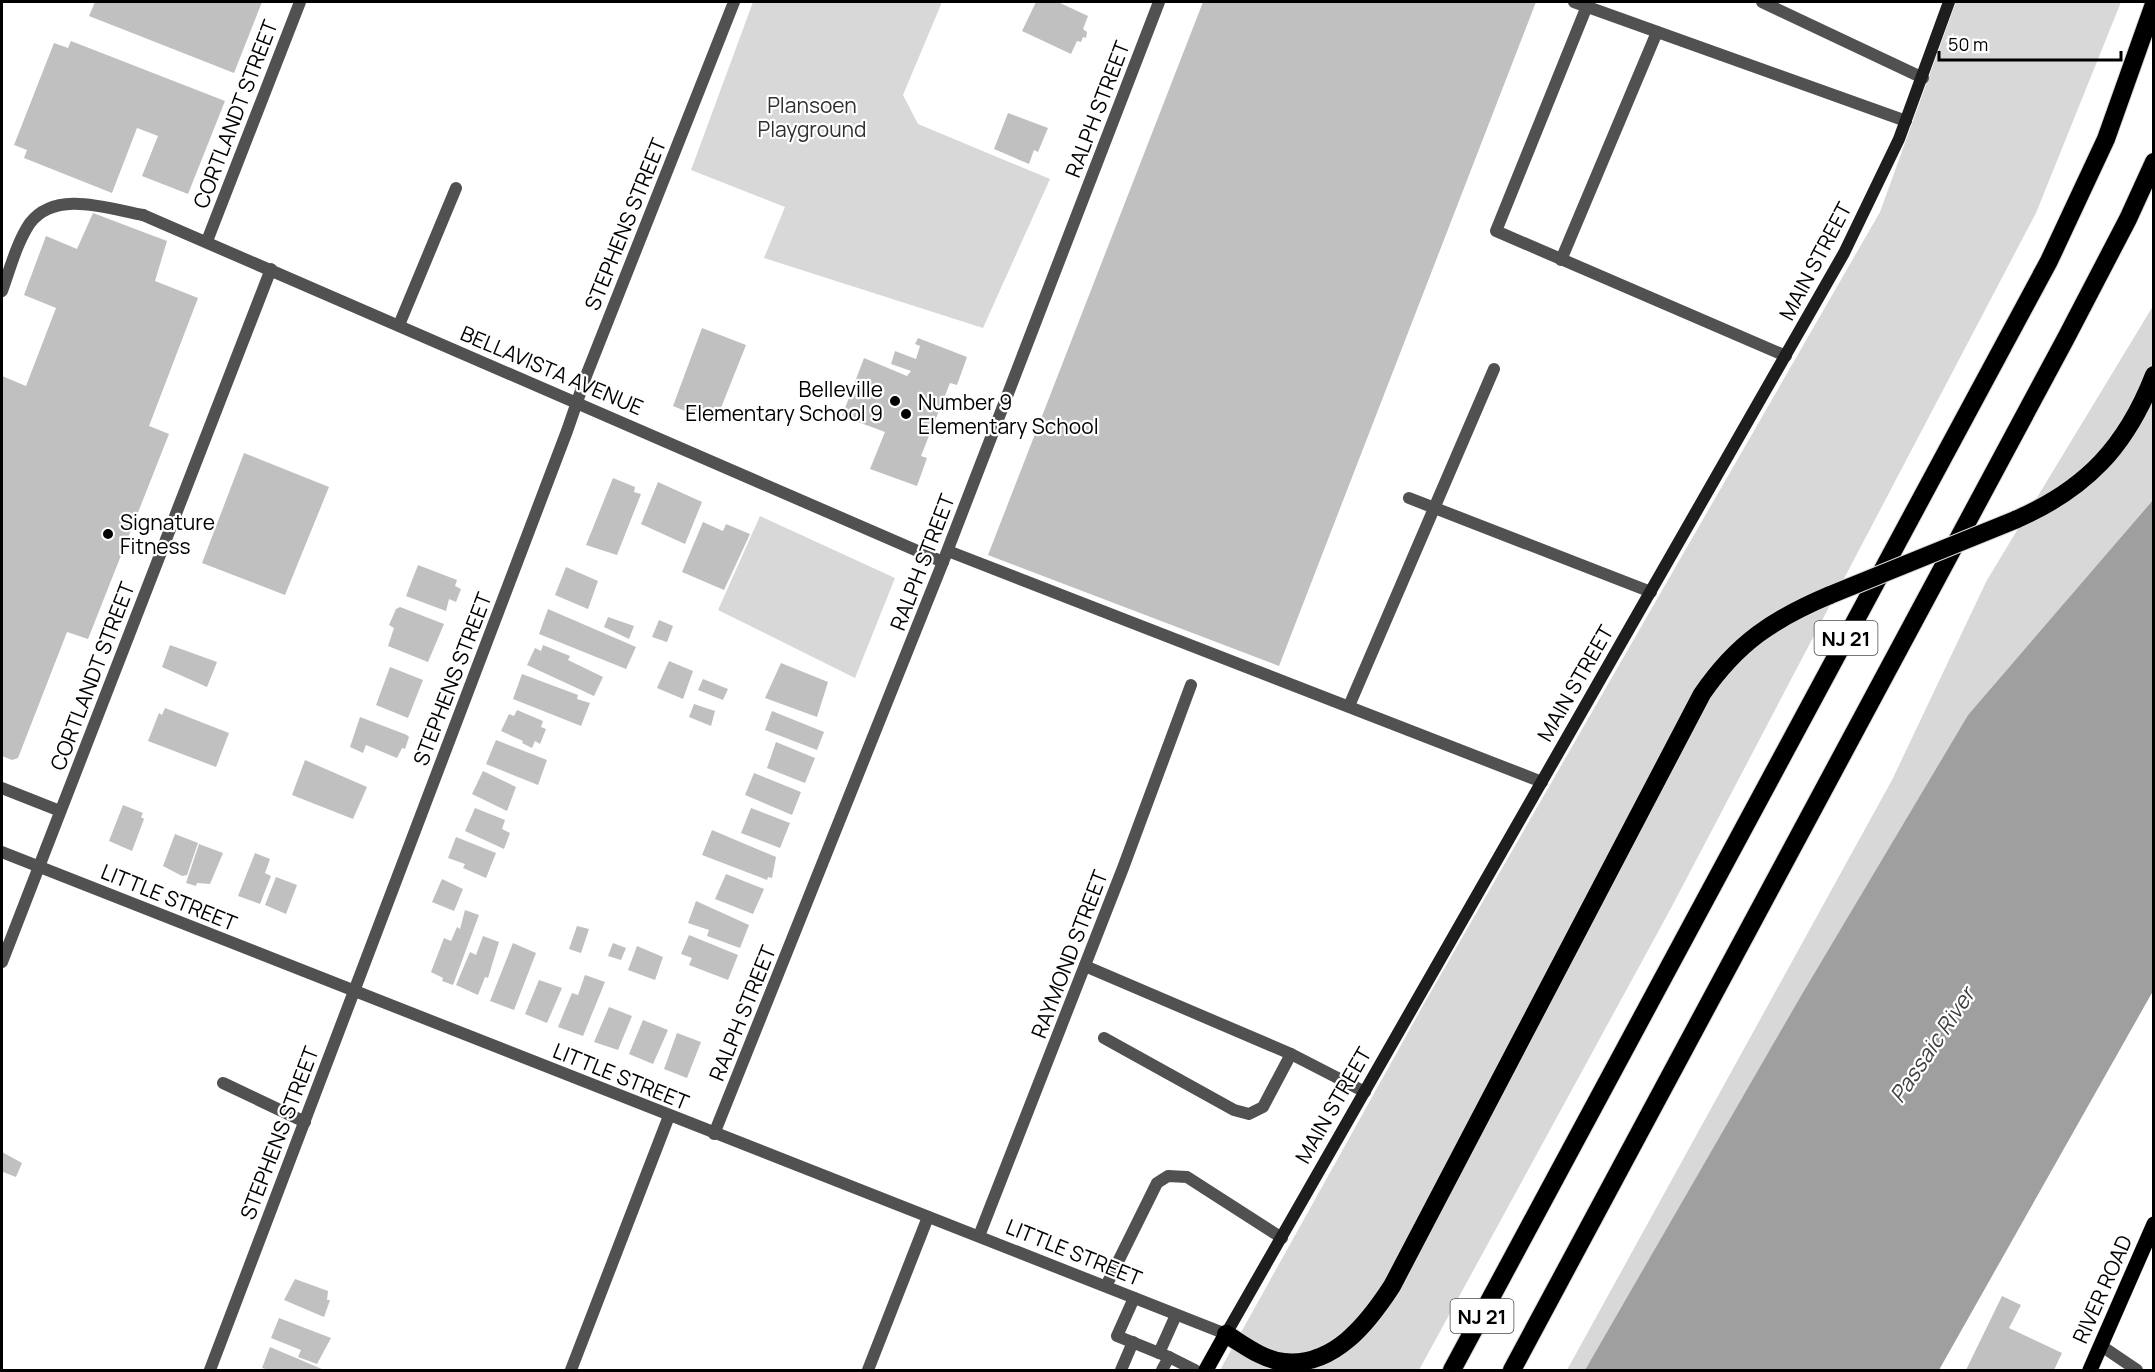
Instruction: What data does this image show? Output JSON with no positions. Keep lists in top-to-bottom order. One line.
{"streets":{"highway":["NJ 21"],"main road":["MAIN STREET","RIVER ROAD"],"street":["RALPH STREET","CORTLANDT STREET","STEPHENS STREET","BELLAVISTA AVENUE","LITTLE STREET","RAYMOND STREET"]},"crossings":[["RALPH STREET","BELLAVISTA AVENUE"],["RALPH STREET","LITTLE STREET"],["CORTLANDT STREET","BELLAVISTA AVENUE"],["CORTLANDT STREET","LITTLE STREET"],["STEPHENS STREET","BELLAVISTA AVENUE"],["STEPHENS STREET","LITTLE STREET"],["MAIN STREET","BELLAVISTA AVENUE"],["MAIN STREET","LITTLE STREET"],["LITTLE STREET","RAYMOND STREET"]],"water":["Passaic River"],"parks":["Plansoen Playground"],"places":["Belleville Elementary School 9","Number 9 Elementary School","Signature Fitness"],"scale_bar":"50 m"}
